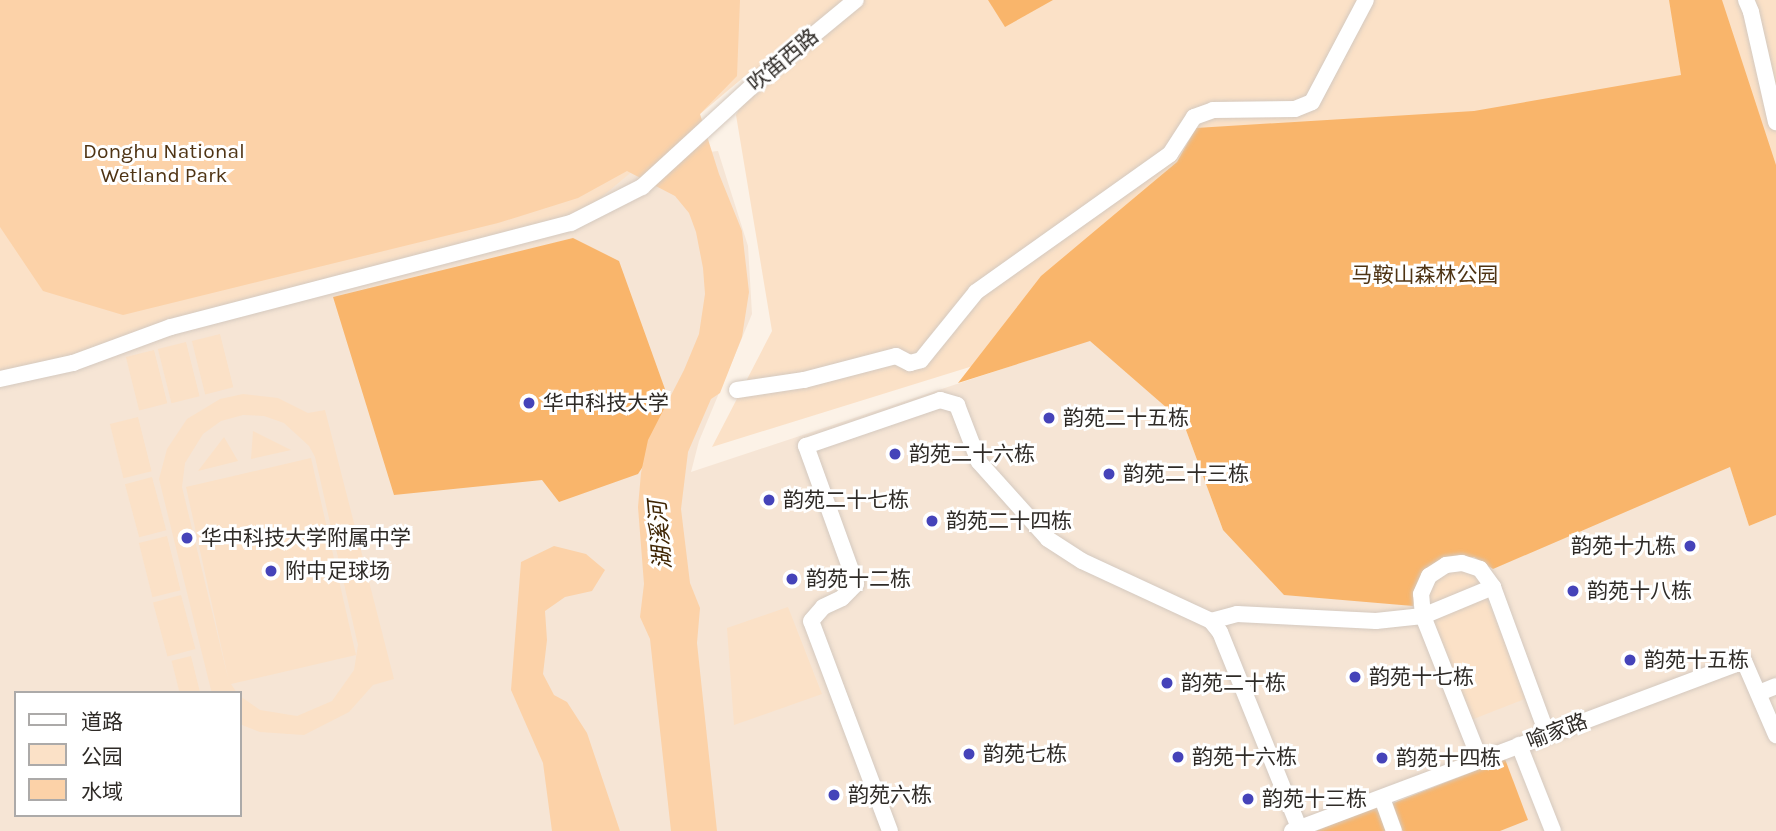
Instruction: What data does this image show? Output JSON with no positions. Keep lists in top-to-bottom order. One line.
{"streets":{"street":["吹笛西路","喻家路"]},"water":["湖溪河"],"parks":["Donghu National Wetland Park","马鞍山森林公园"],"places":["华中科技大学","韵苑二十五栋","韵苑二十六栋","韵苑二十三栋","韵苑二十七栋","韵苑二十四栋","华中科技大学附属中学","韵苑十九栋","附中足球场","韵苑十二栋","韵苑十八栋","韵苑十五栋","韵苑十七栋","韵苑二十栋","韵苑七栋","韵苑十六栋","韵苑十四栋","韵苑六栋","韵苑十三栋"],"legend":["道路","公园","水域"]}
